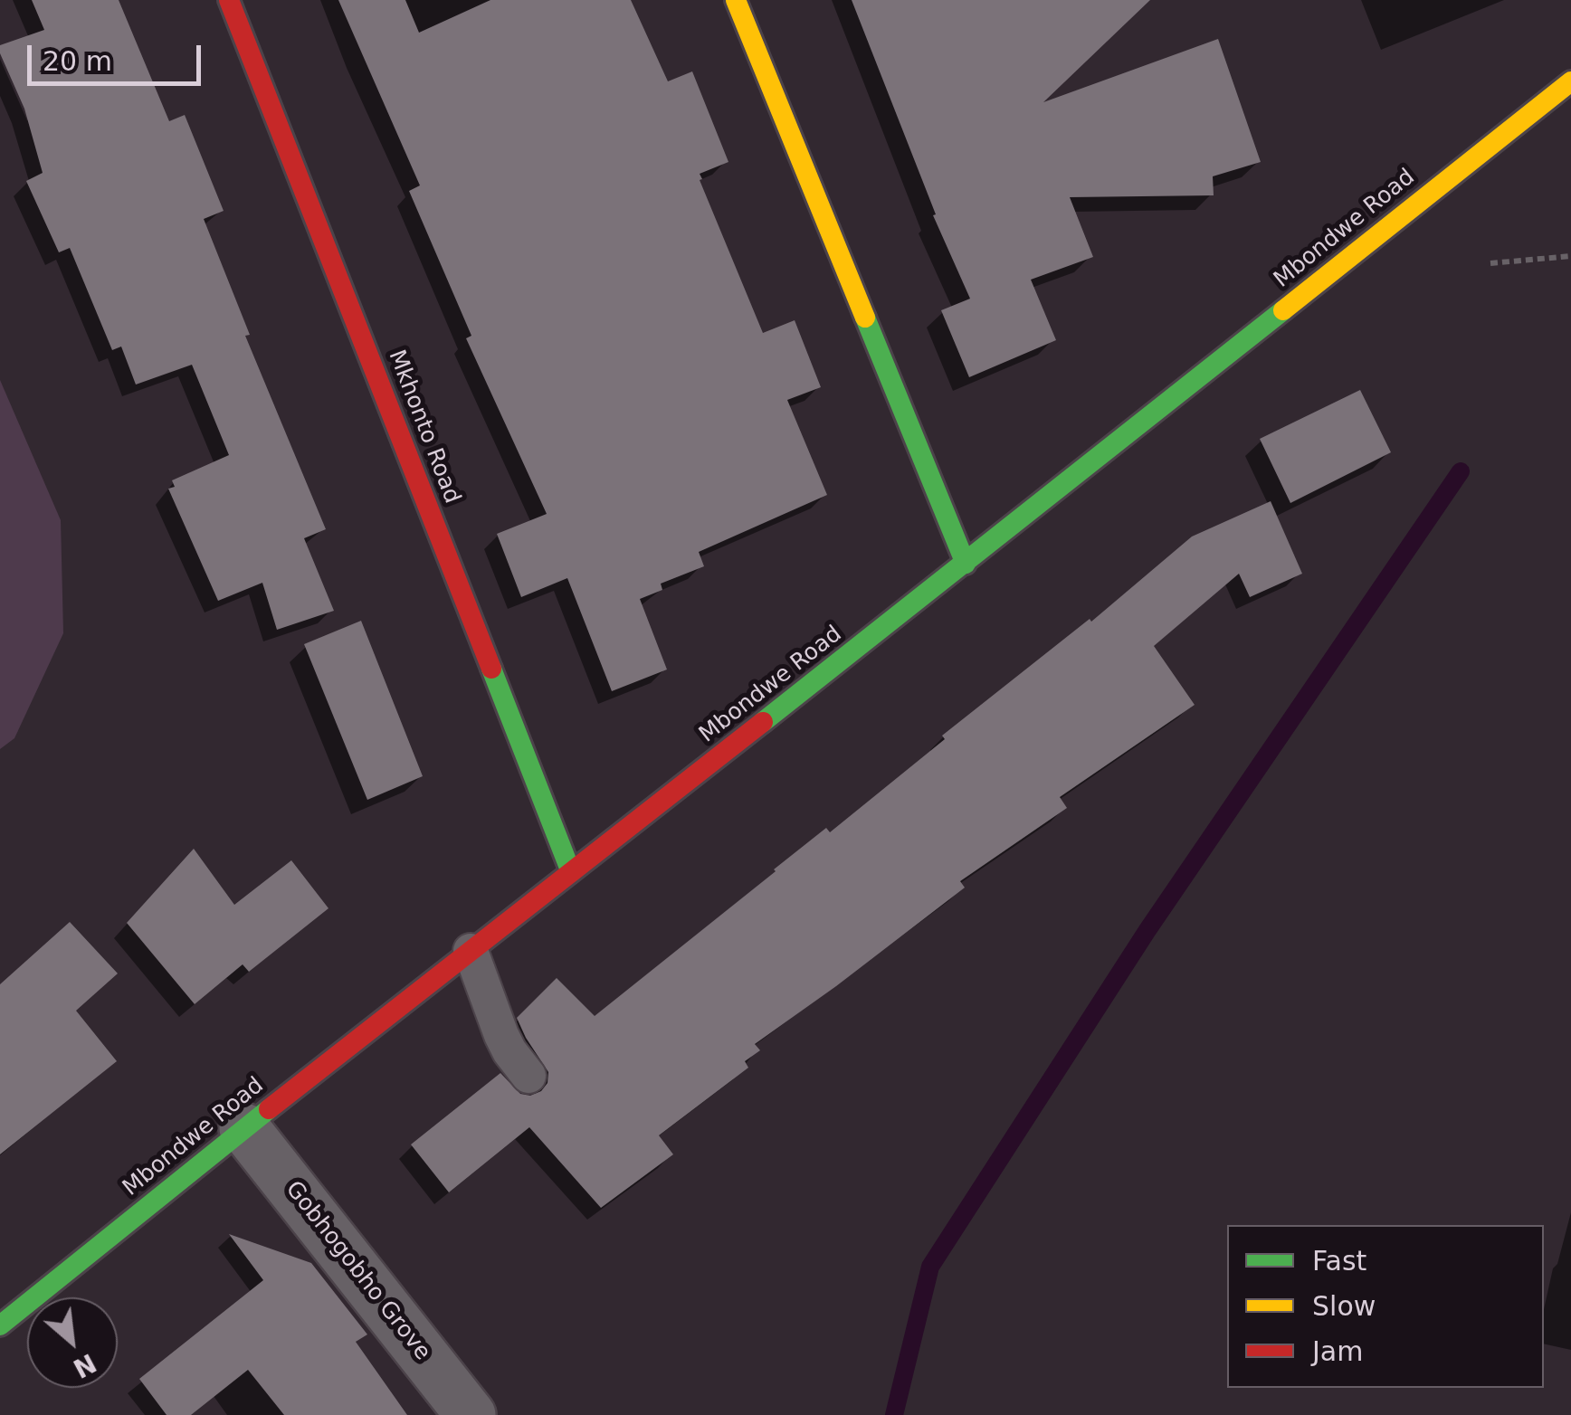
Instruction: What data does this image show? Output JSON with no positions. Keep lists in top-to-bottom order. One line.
{"streets":{"street":["Mbondwe Road","Mkhonto Road","Gobhogobho Grove"]},"crossings":[["Mbondwe Road","Mkhonto Road"],["Mbondwe Road","Gobhogobho Grove"]],"legend":["Fast","Slow","Jam"],"scale_bar":"20 m","north":"bottom right"}
